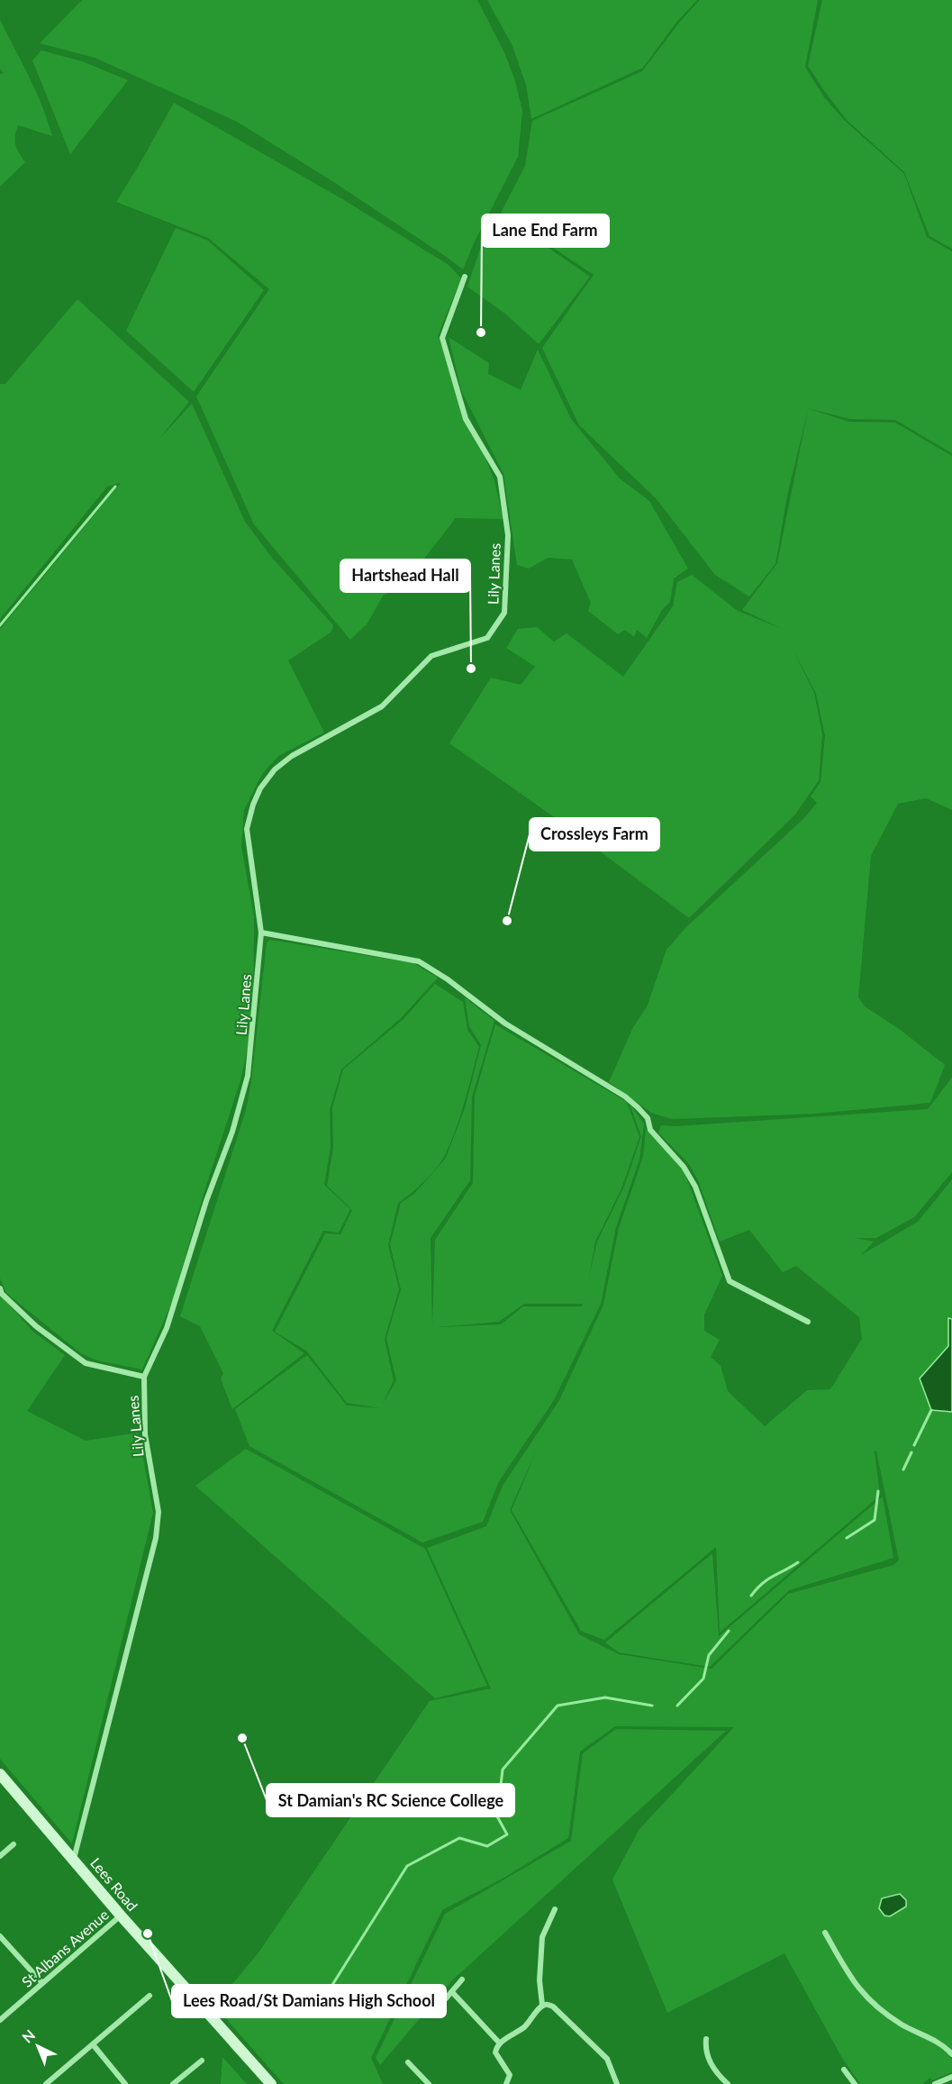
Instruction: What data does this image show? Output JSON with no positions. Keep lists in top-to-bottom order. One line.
{"streets":{"main road":["Lees Road"],"street":["Lily Lanes","St Albans Avenue"]},"crossings":[["Lily Lanes","Lees Road"],["Lees Road","St Albans Avenue"]],"places":["Lane End Farm","Hartshead Hall","Crossleys Farm","St Damian's RC Science College","Lees Road/St Damians High School"],"north":"top left"}
